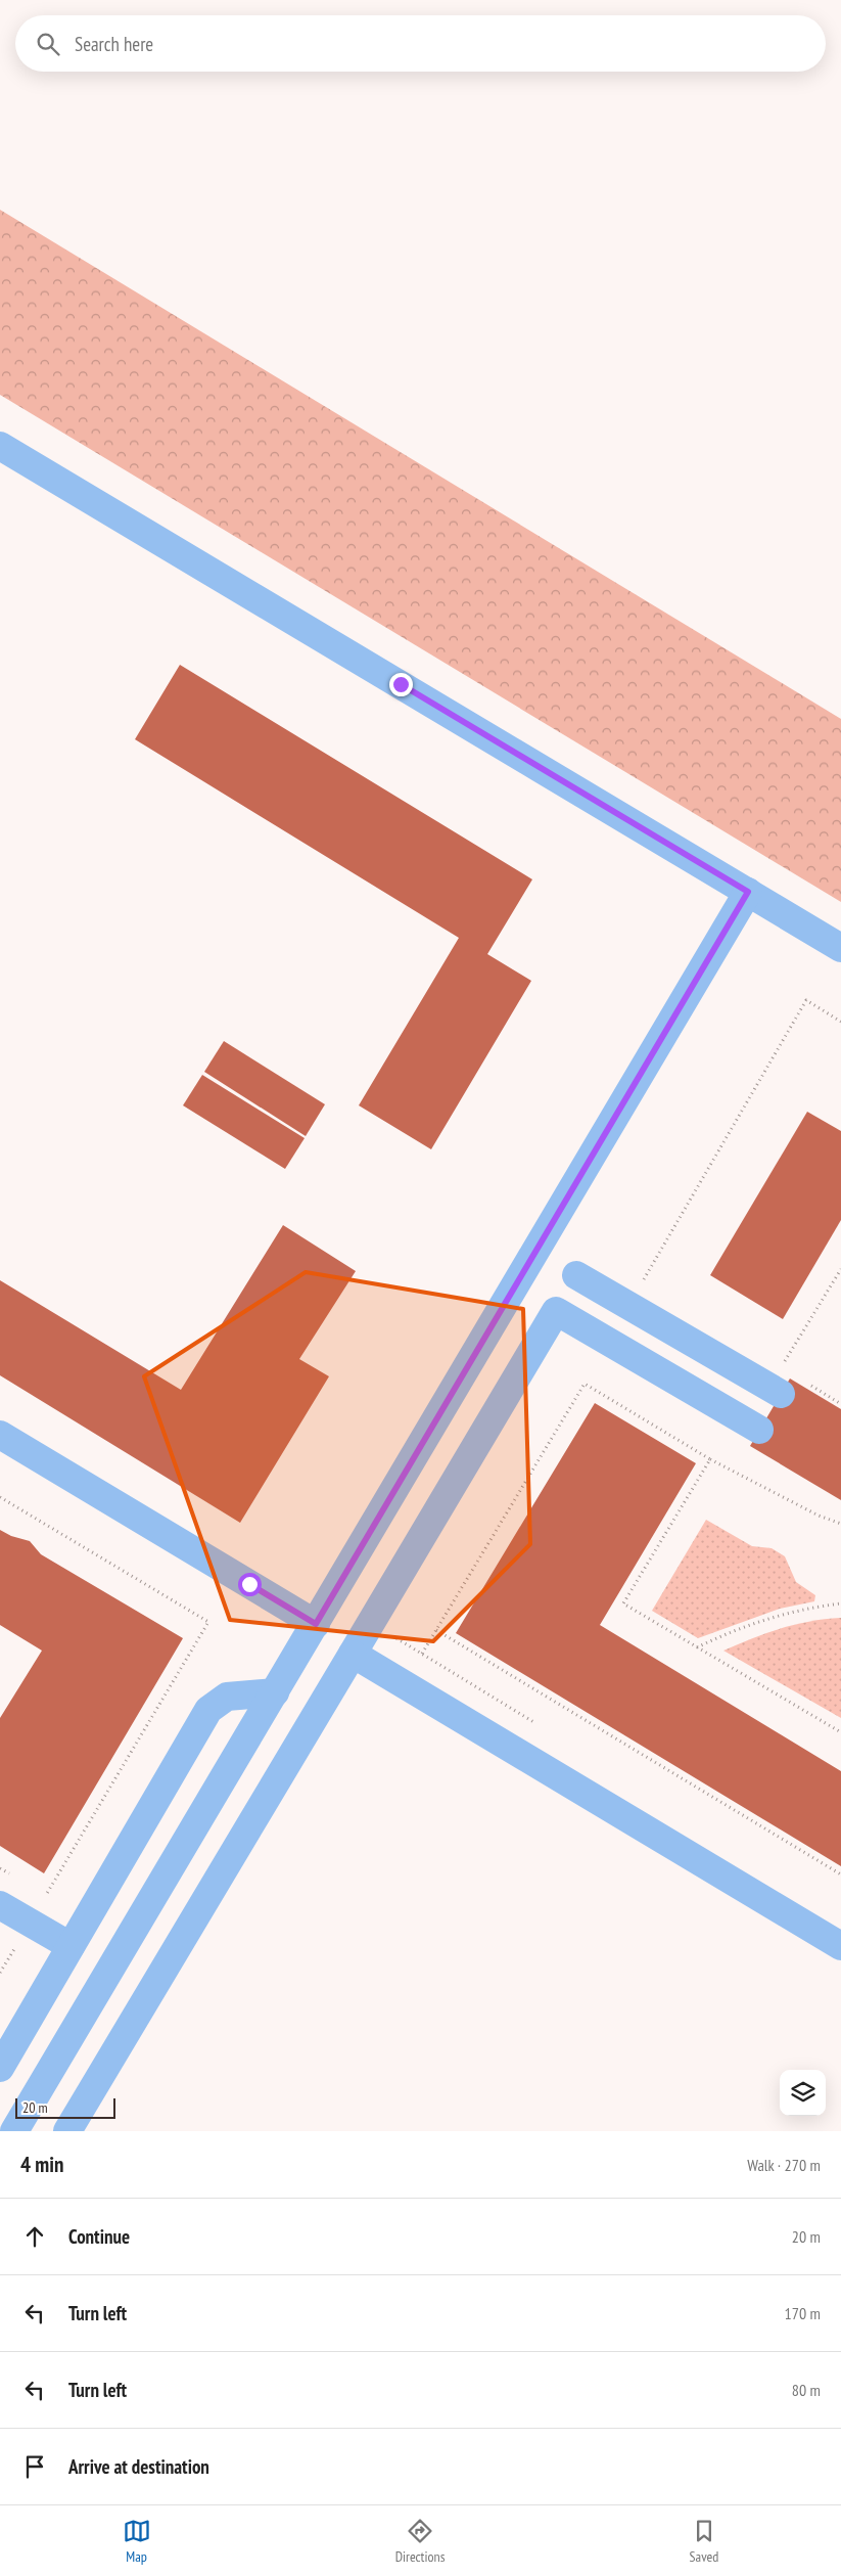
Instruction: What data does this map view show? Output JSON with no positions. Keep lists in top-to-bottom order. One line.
{"scale_bar":"20 m","page":{"search":"Search here","scale":"20 m","heading":["4 min","Walk · 270 m"],"list":[["Continue","20 m"],["Turn left","170 m"],["Turn left","80 m"],"Arrive at destination"],"nav":["Map","Directions","Saved"]}}
